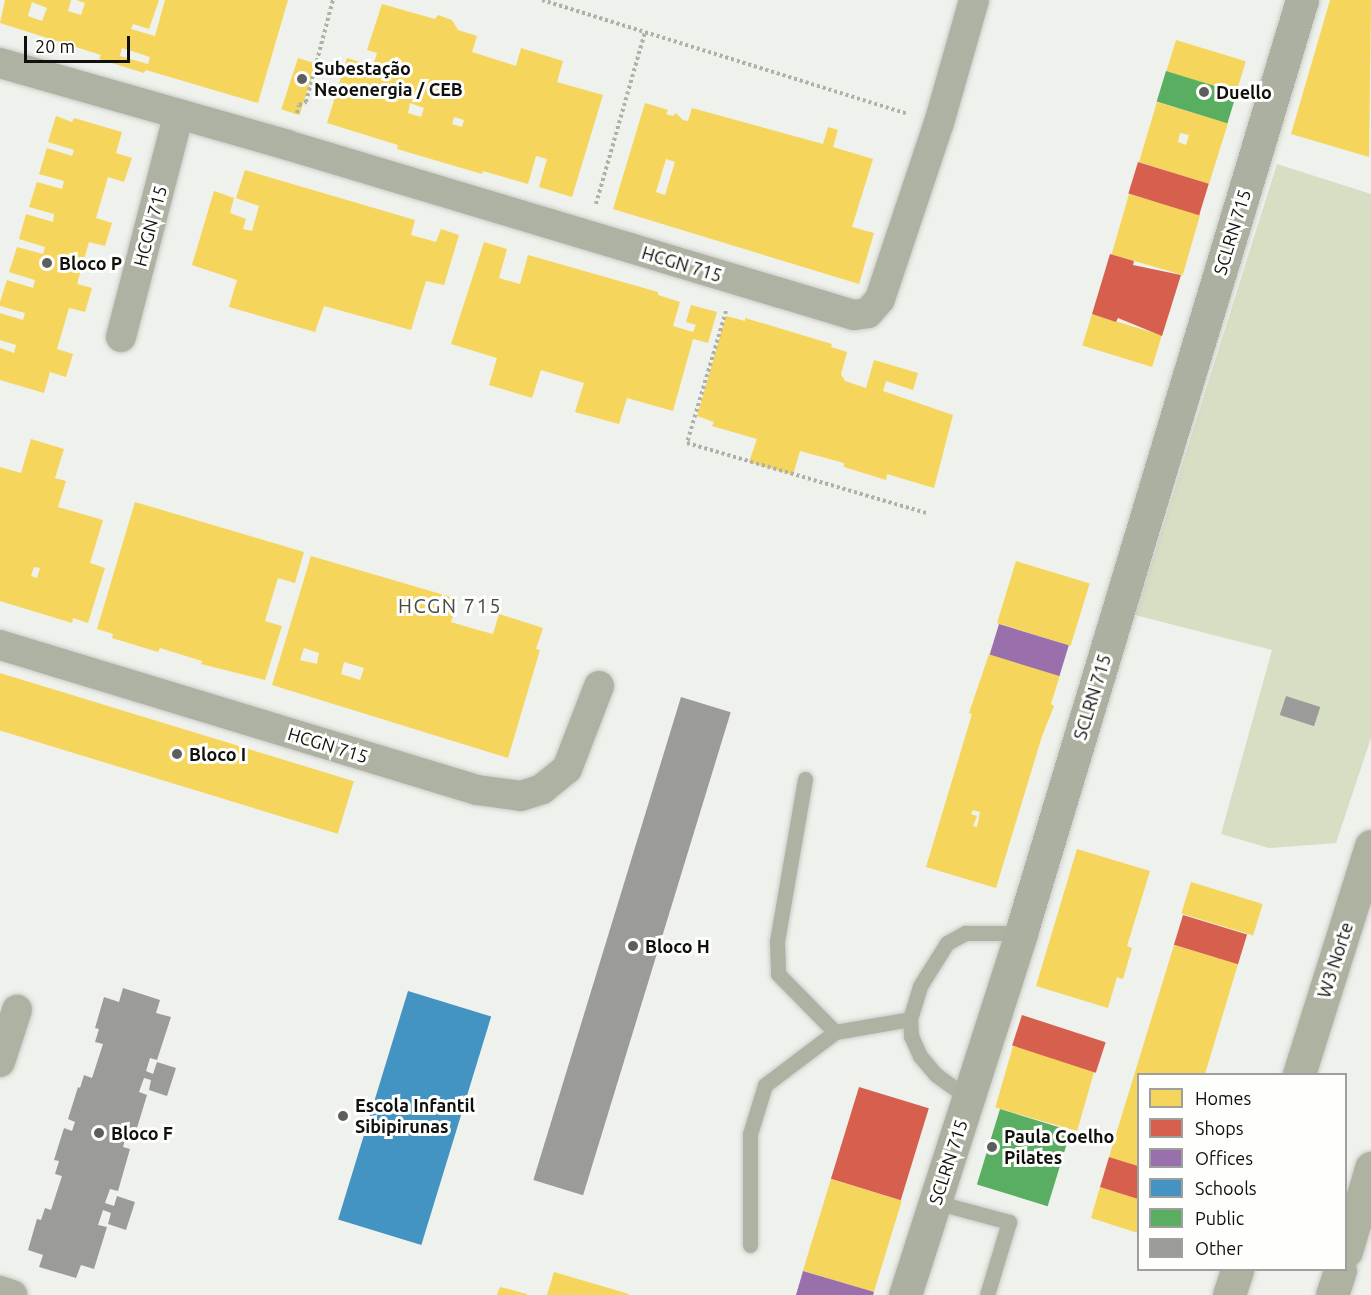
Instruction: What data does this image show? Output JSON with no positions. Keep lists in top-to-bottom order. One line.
{"streets":{"main road":["W3 Norte"],"street":["HCGN 715","SCLRN 715"]},"districts":["HCGN 715"],"places":["Subestação Neoenergia / CEB","Duello","Bloco P","Bloco I","Bloco H","Escola Infantil Sibipirunas","Bloco F","Paula Coelho Pilates"],"legend":["Homes","Shops","Offices","Schools","Public","Other"],"scale_bar":"20 m"}
